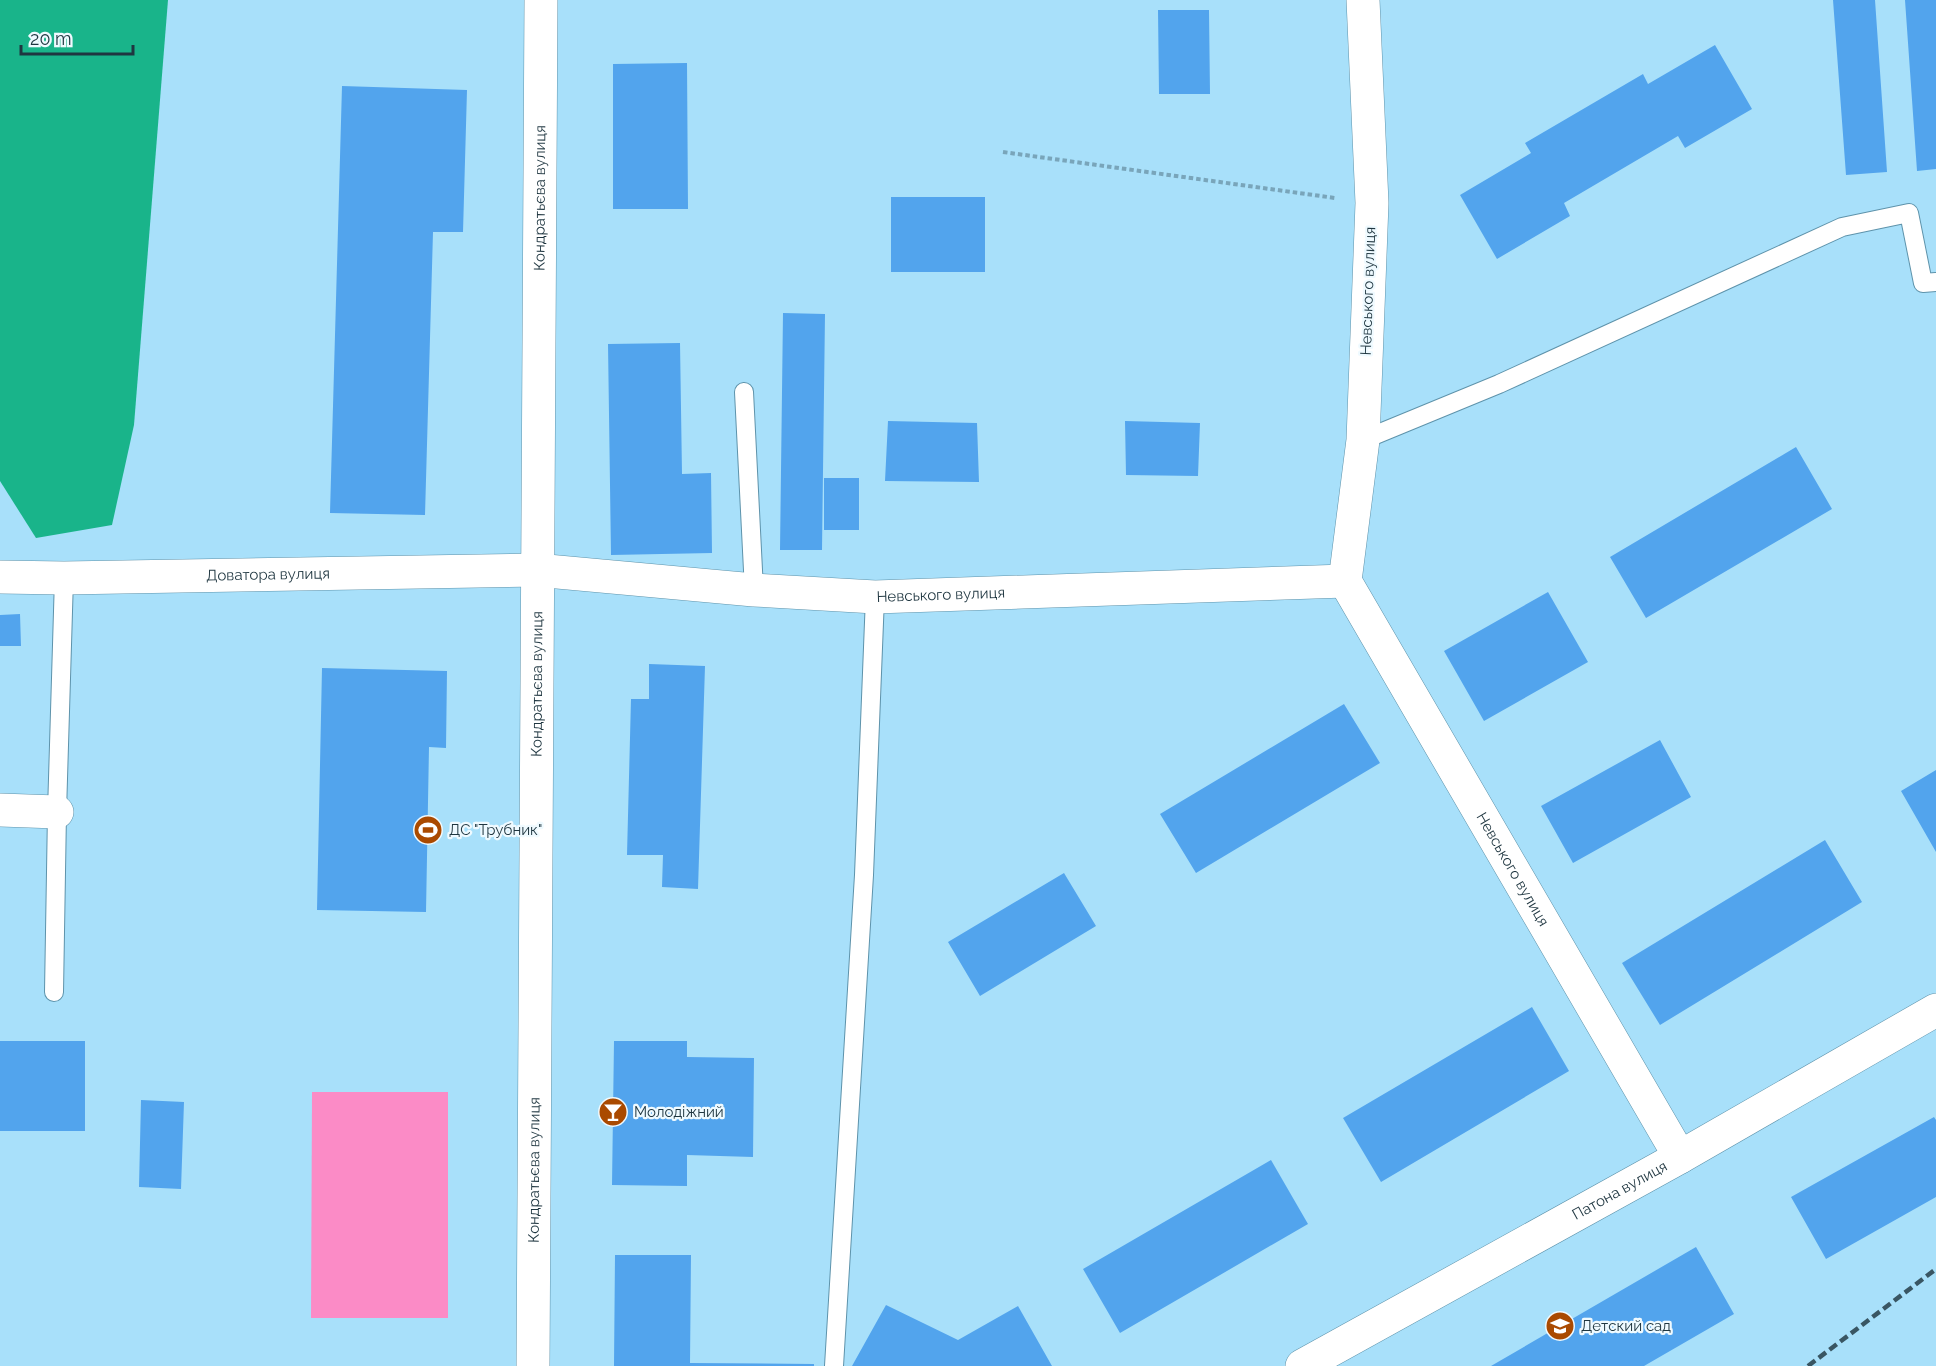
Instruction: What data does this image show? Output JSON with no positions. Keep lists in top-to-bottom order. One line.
{"streets":{"street":["Кондратьєва вулиця","Невського вулиця","Доватора вулиця","Патона вулиця"]},"crossings":[["Кондратьєва вулиця","Невського вулиця"],["Кондратьєва вулиця","Доватора вулиця"],["Невського вулиця","Доватора вулиця"],["Невського вулиця","Патона вулиця"]],"places":{"sports":["ДС \"Трубник\""],"bar":["Молодіжний"],"school or university":["Детский сад"]},"scale_bar":"20 m"}
